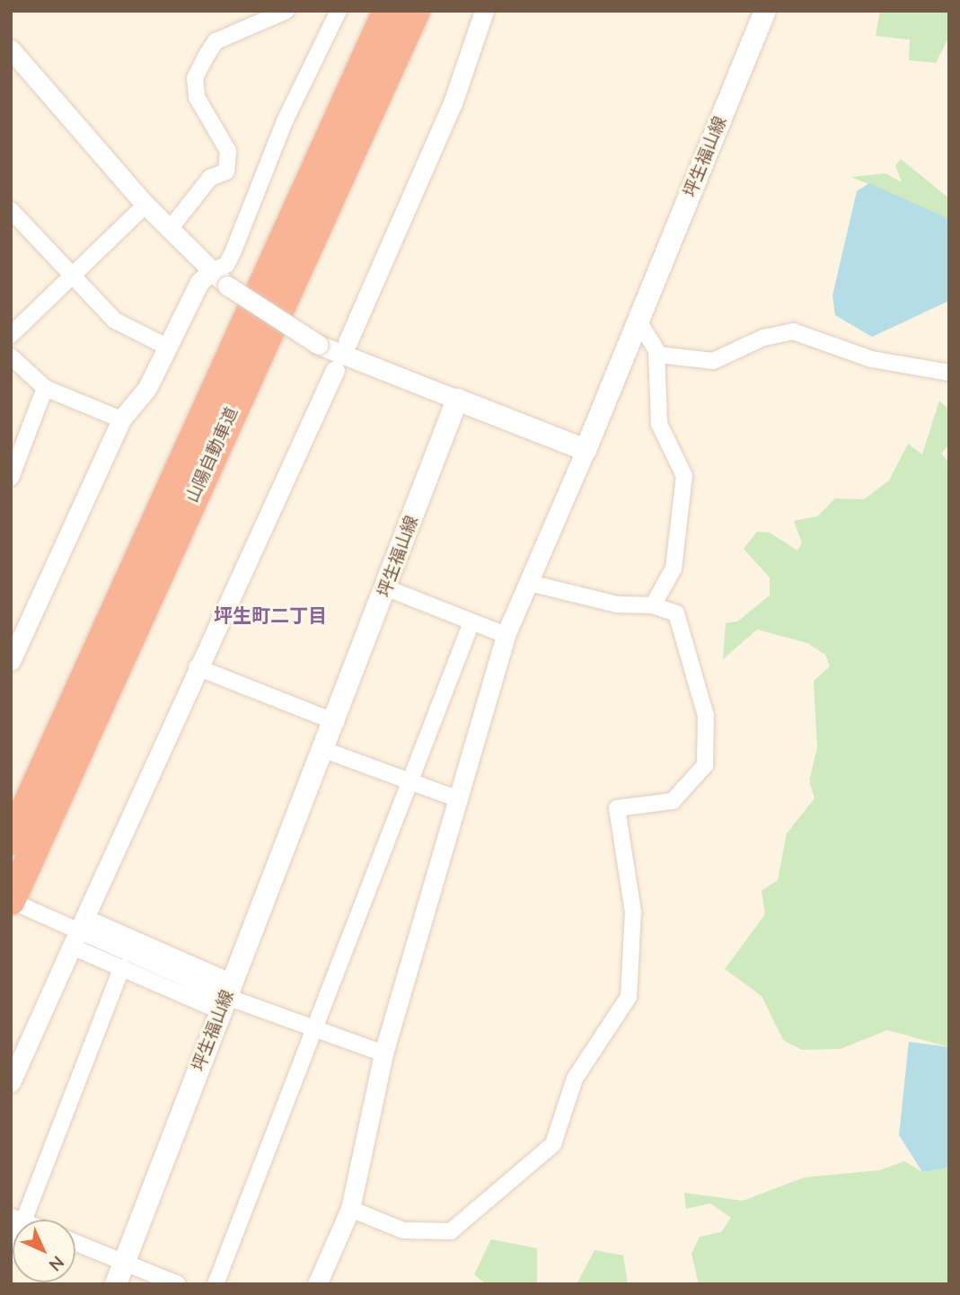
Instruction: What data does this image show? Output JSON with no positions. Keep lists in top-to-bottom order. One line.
{"streets":{"highway":["山陽自動車道"],"main road":["坪生福山線"]},"districts":["坪生町二丁目"],"north":"bottom right"}
